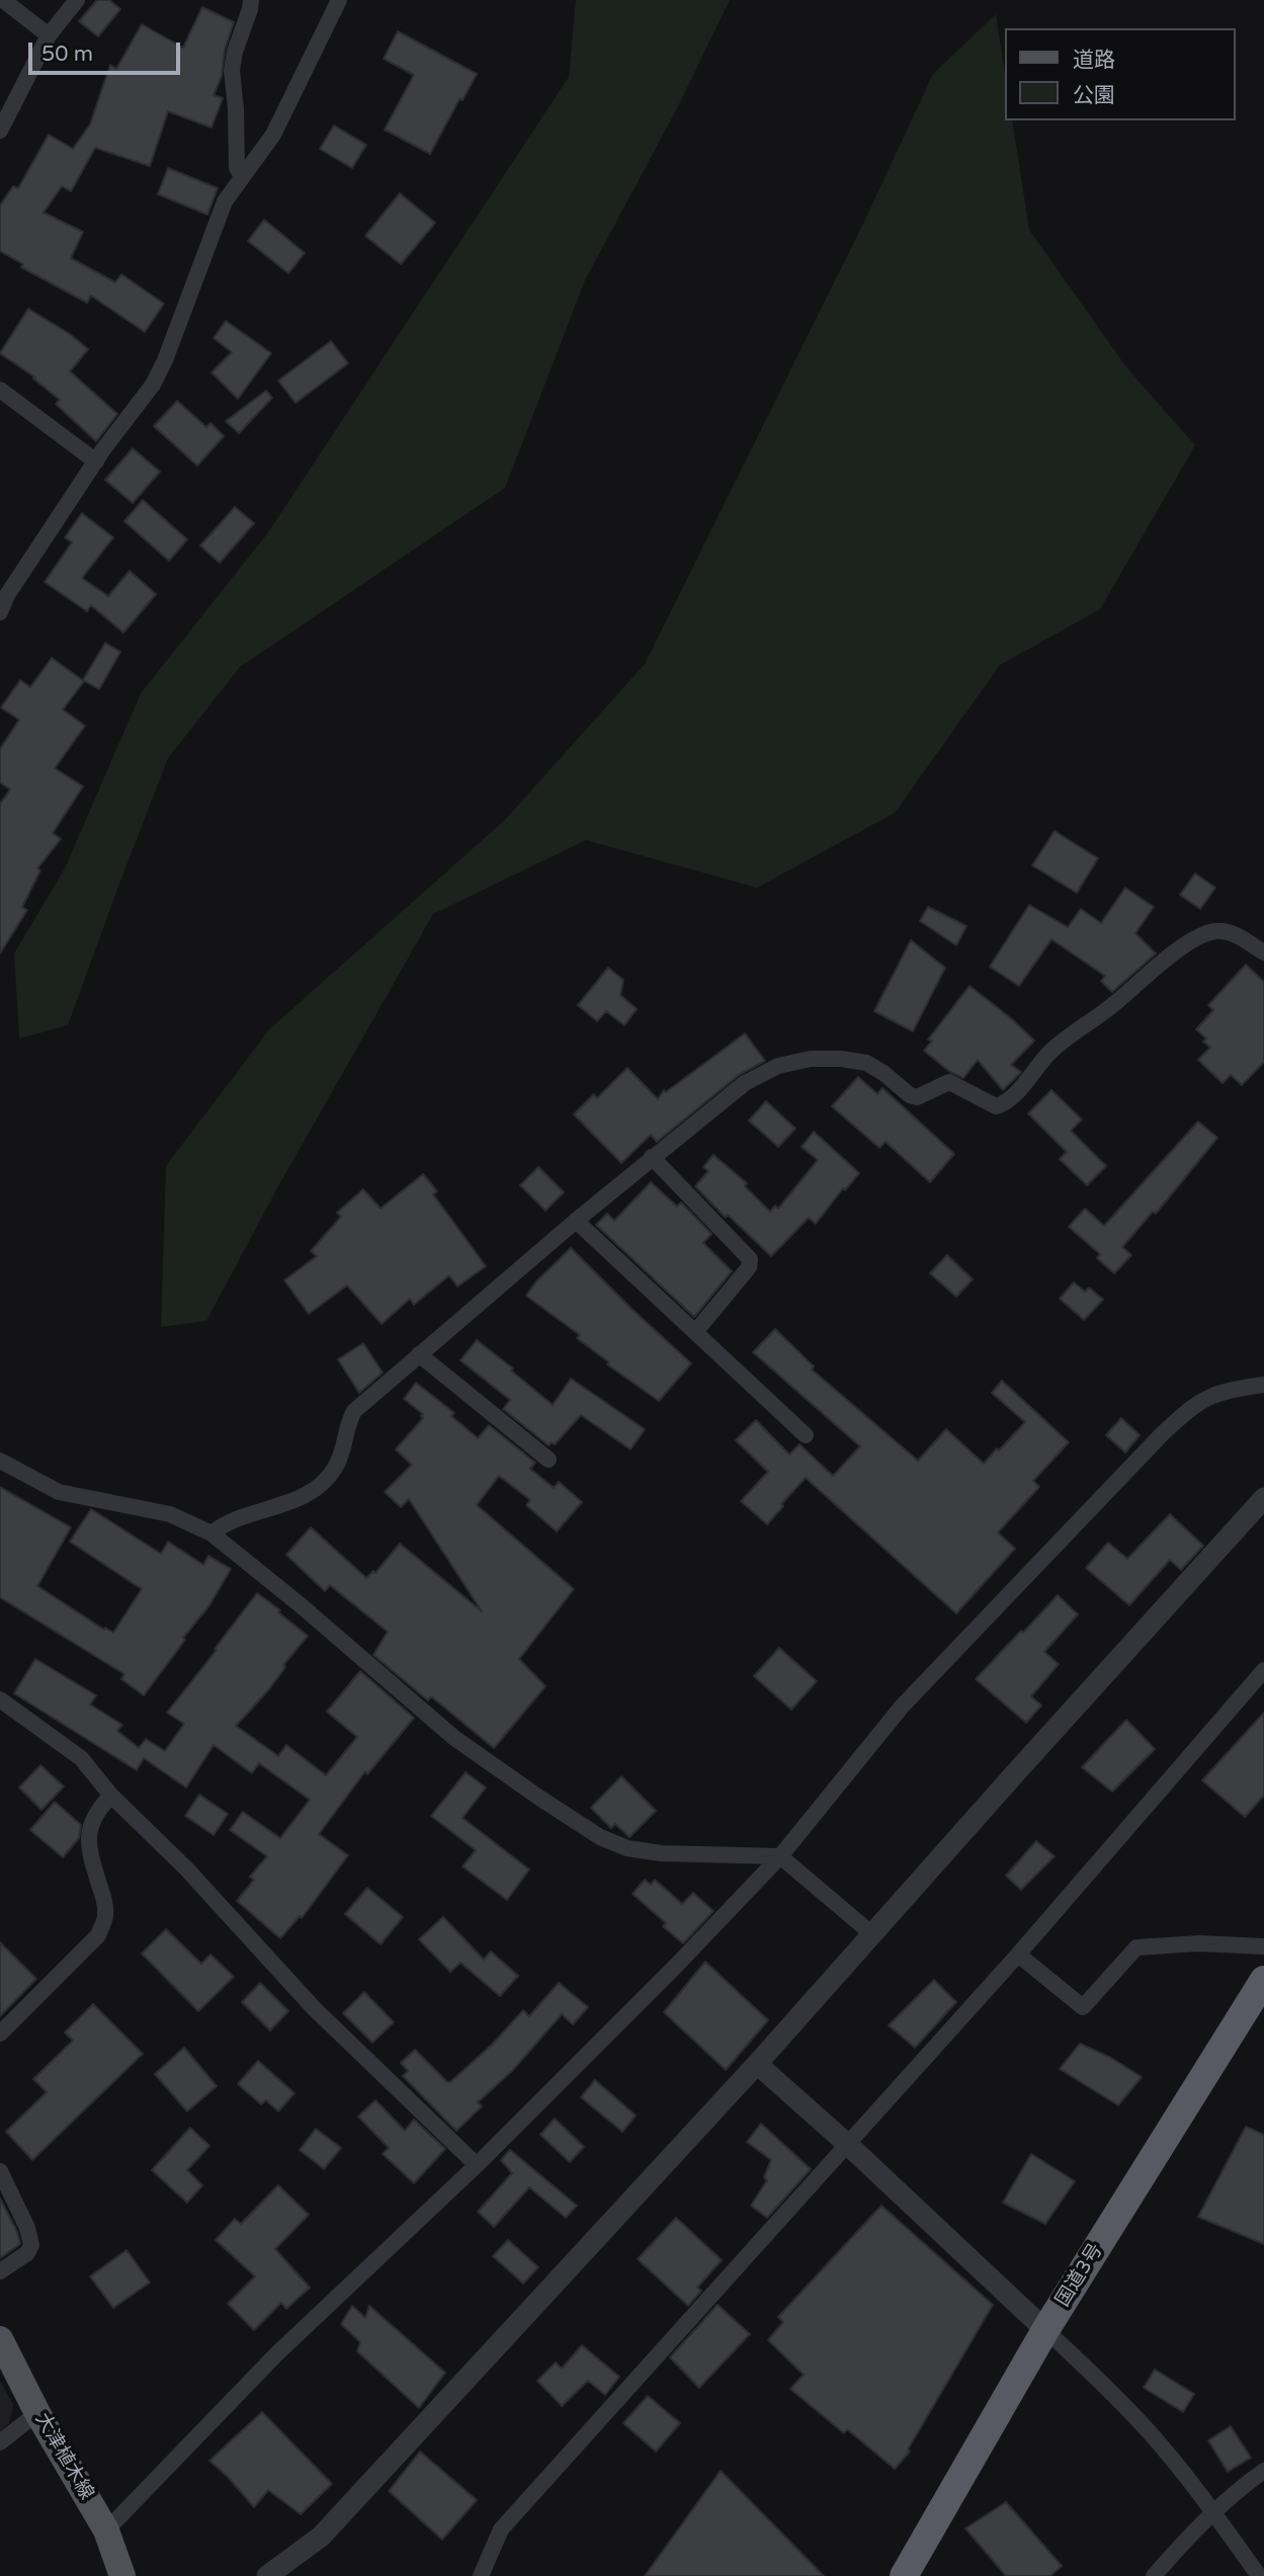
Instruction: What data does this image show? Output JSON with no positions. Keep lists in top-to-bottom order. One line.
{"streets":{"highway":["国道3号"],"main road":["大津植木線"]},"legend":["道路","公園"],"scale_bar":"50 m"}
